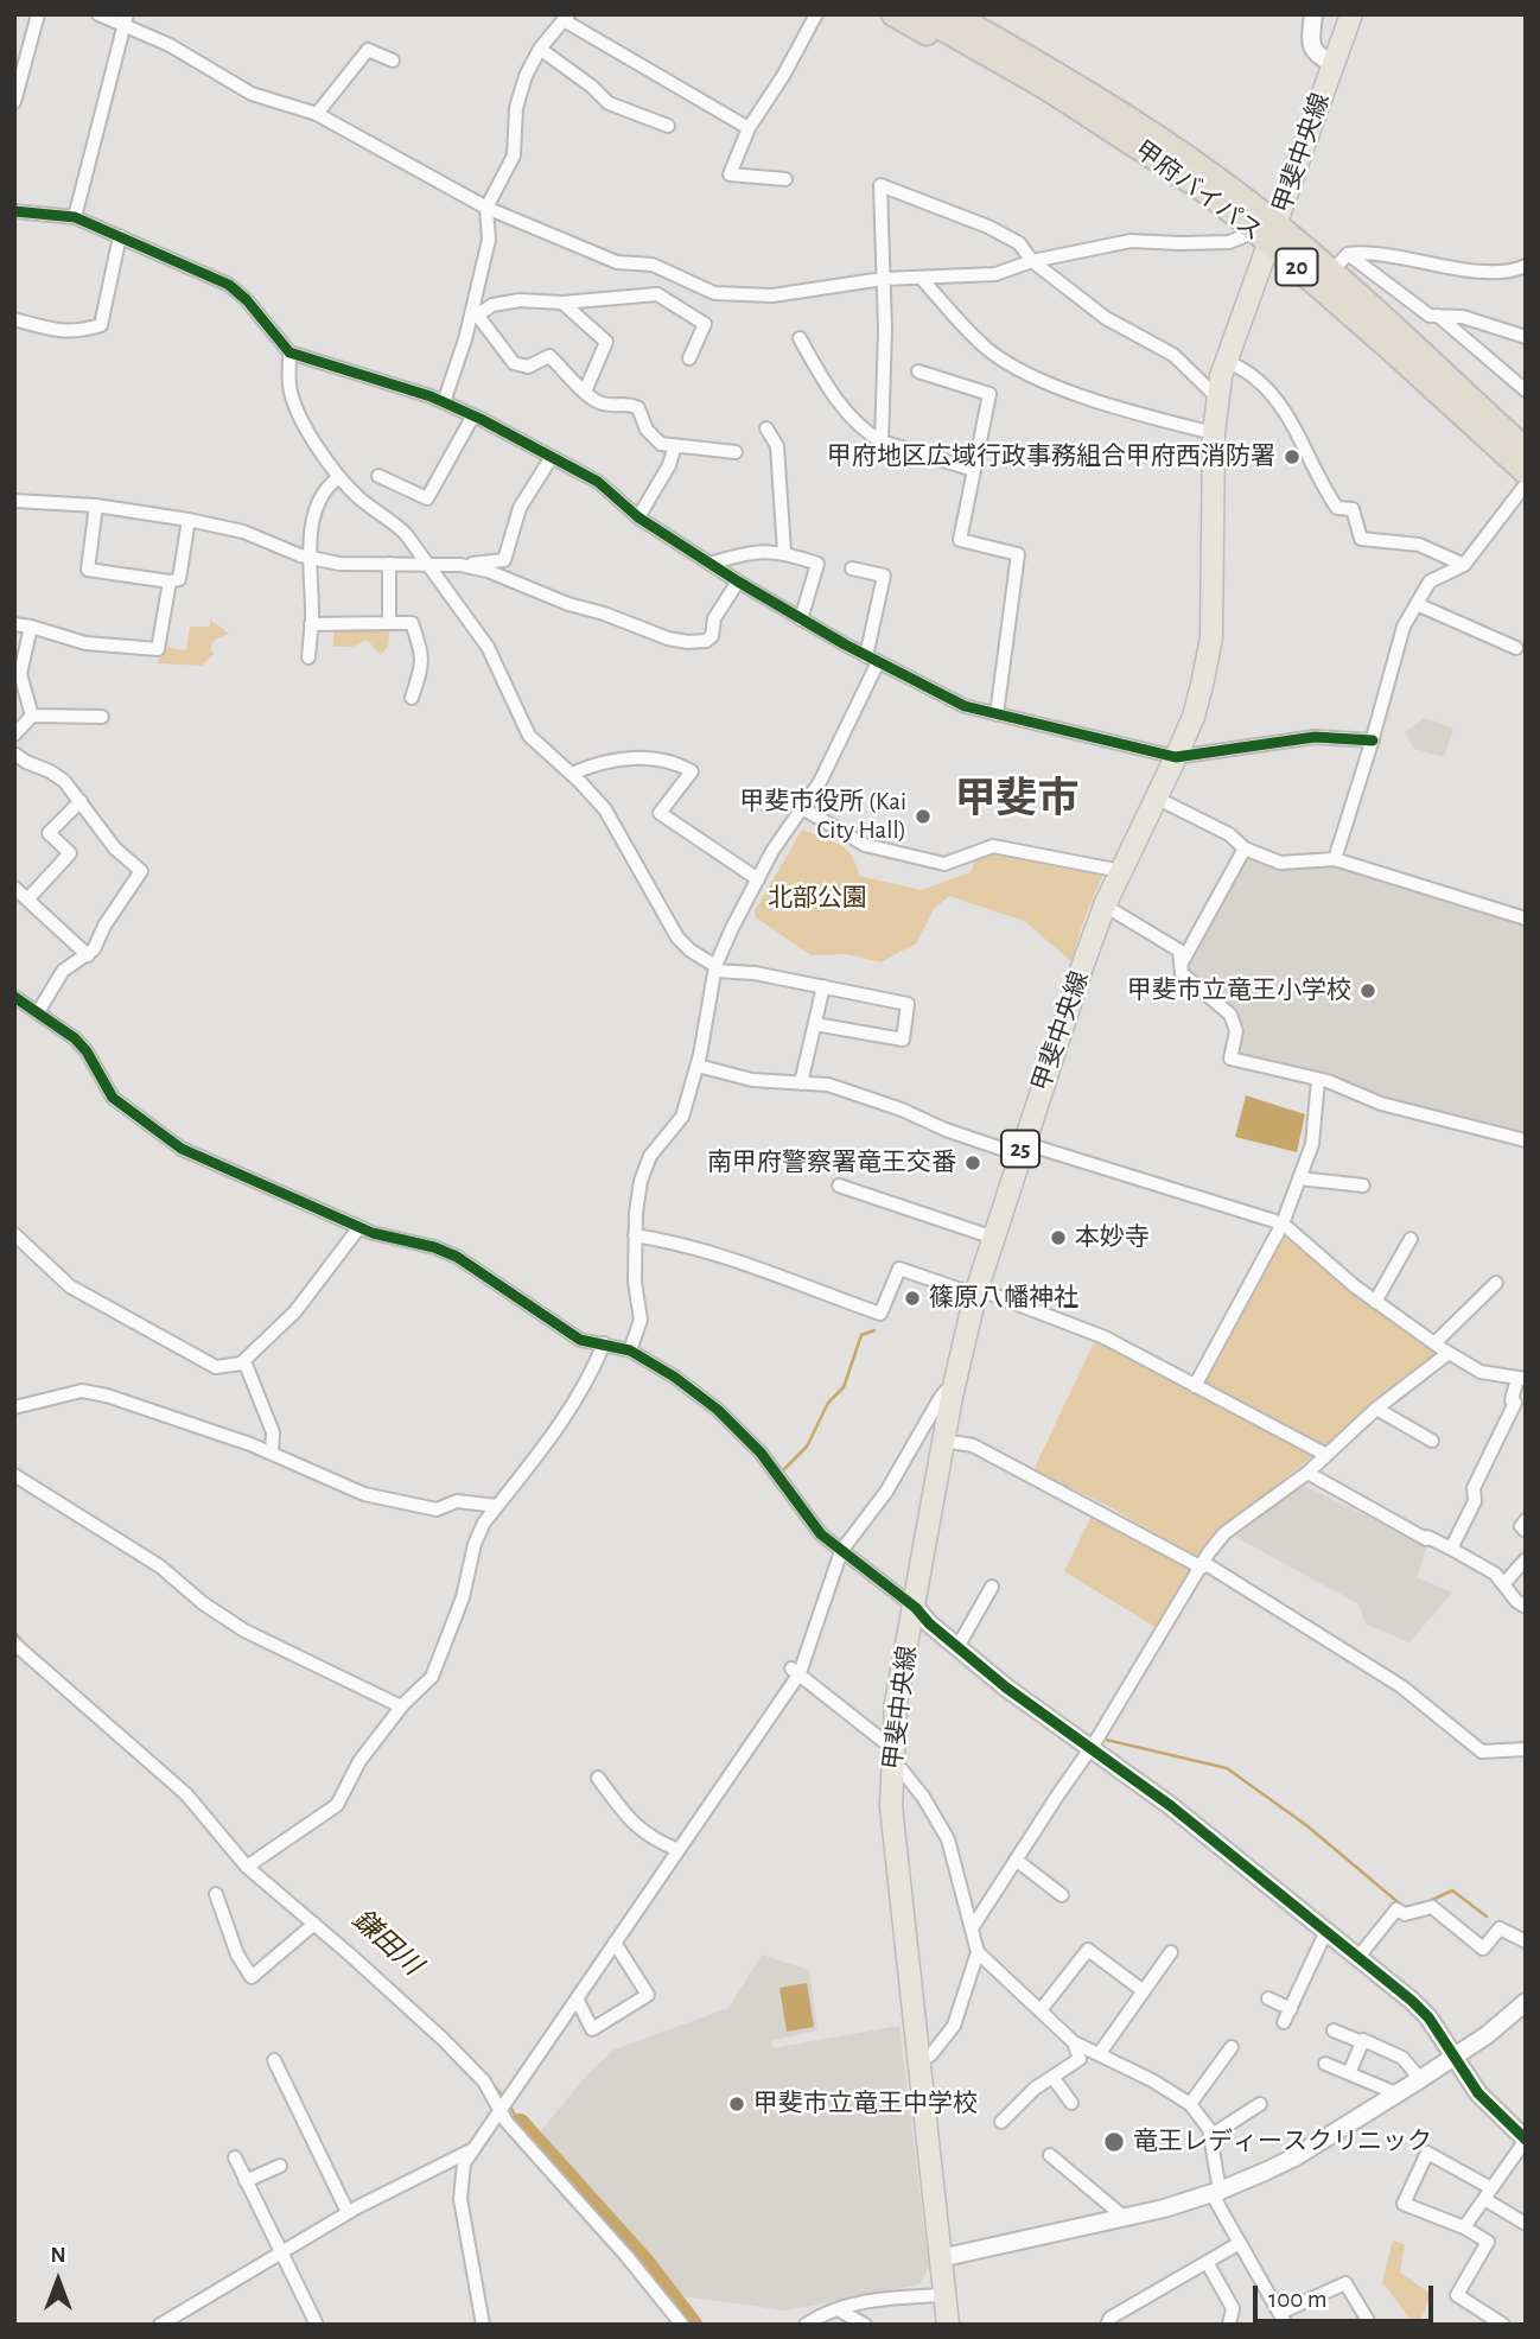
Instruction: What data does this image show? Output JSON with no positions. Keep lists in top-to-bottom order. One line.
{"streets":{"highway":["甲府バイパス","20"],"main road":["甲斐中央線","25"]},"crossings":[["甲斐中央線","甲府バイパス"],["甲府バイパス","20"]],"districts":["甲斐市"],"water":["鎌田川"],"parks":["北部公園"],"places":["甲府地区広域行政事務組合甲府西消防署","甲斐市役所 (Kai City Hall)","甲斐市立竜王小学校","南甲府警察署竜王交番","本妙寺","篠原八幡神社","甲斐市立竜王中学校","竜王レディースクリニック"],"scale_bar":"100 m","north":"top"}
